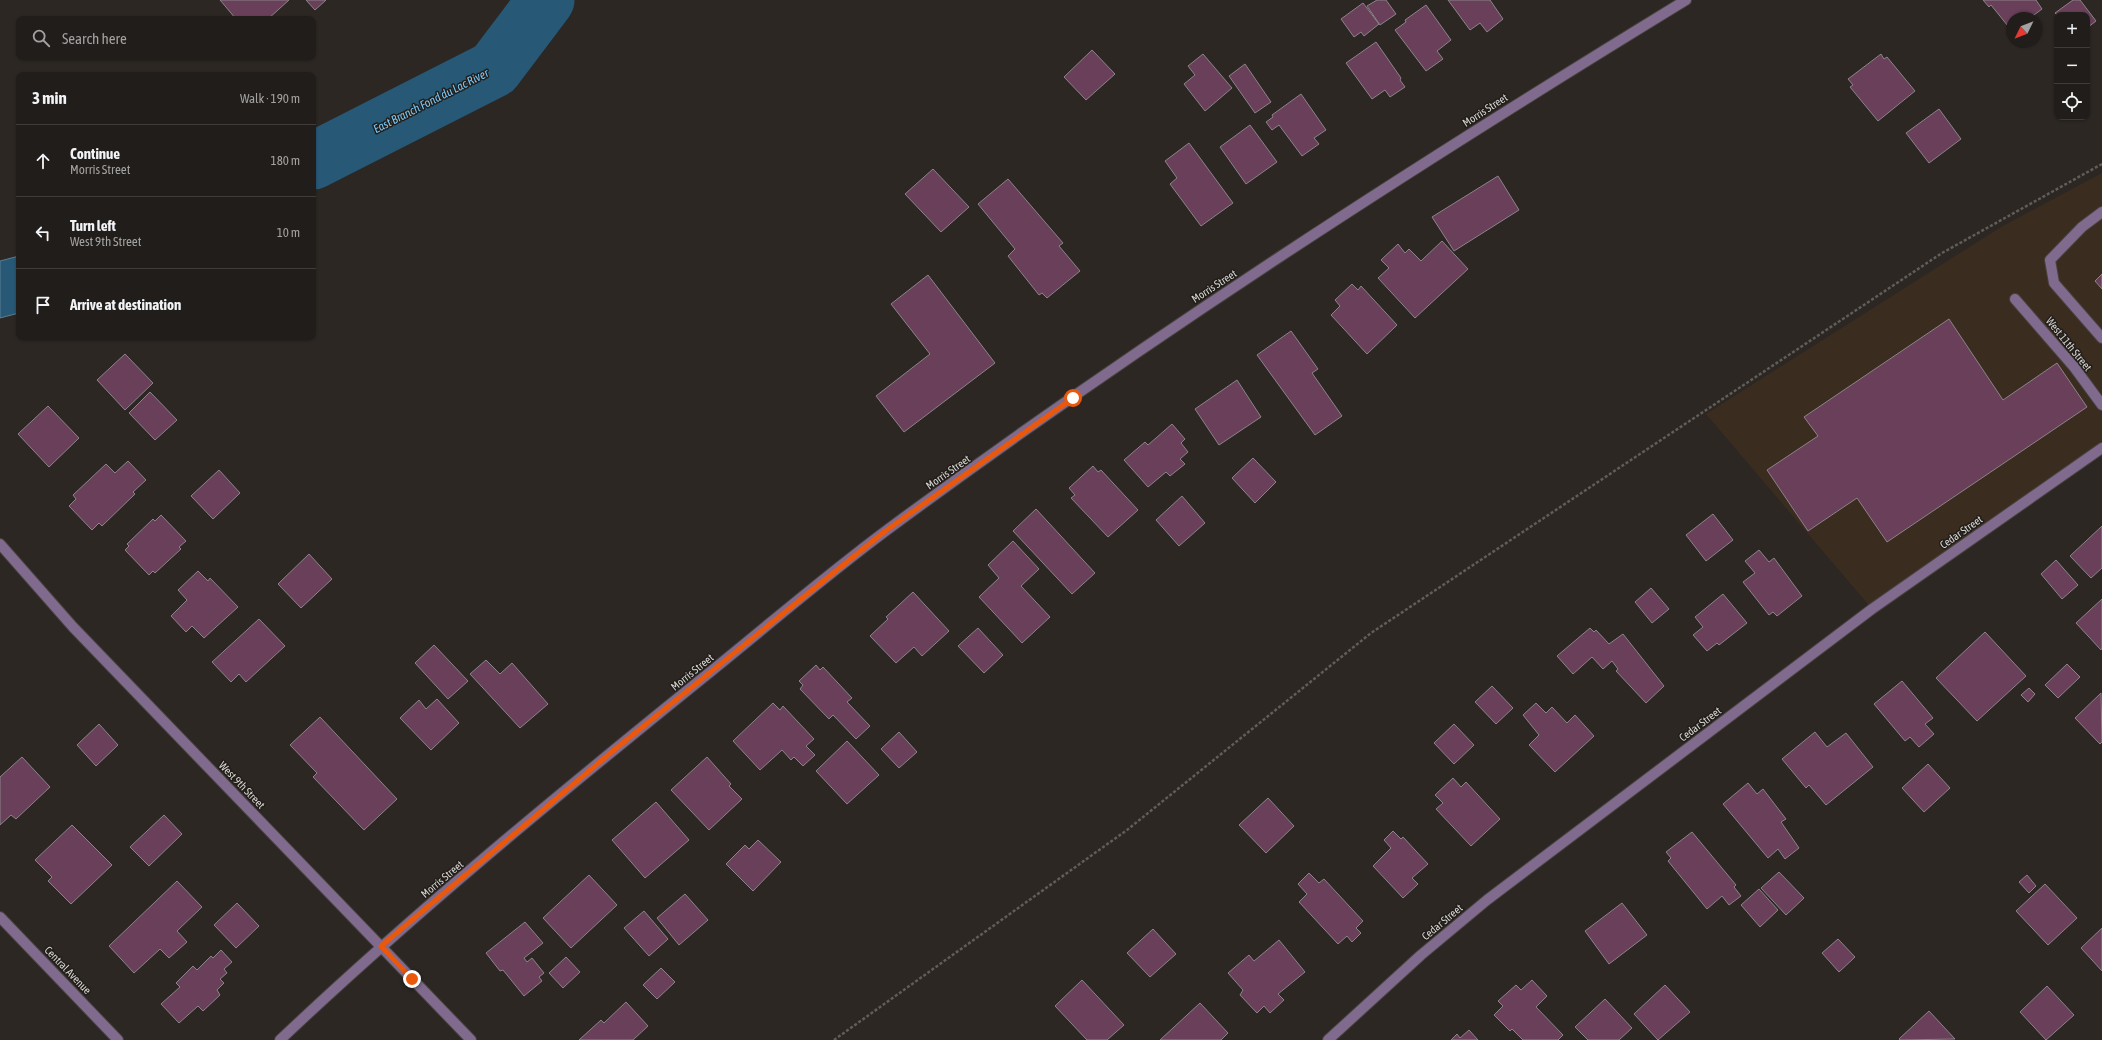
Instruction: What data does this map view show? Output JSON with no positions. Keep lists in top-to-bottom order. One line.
{"streets":{"street":["Morris Street","West 11th Street","Cedar Street","West 9th Street","Central Avenue"]},"crossings":[["Morris Street","West 9th Street"]],"water":["East Branch Fond du Lac River"],"north":"bottom left","page":{"map_buttons":["+","−"],"search":"Search here","heading":["3 min","Walk · 190 m"],"list":[["Continue","Morris Street","180 m"],["Turn left","West 9th Street","10 m"],"Arrive at destination"]}}
